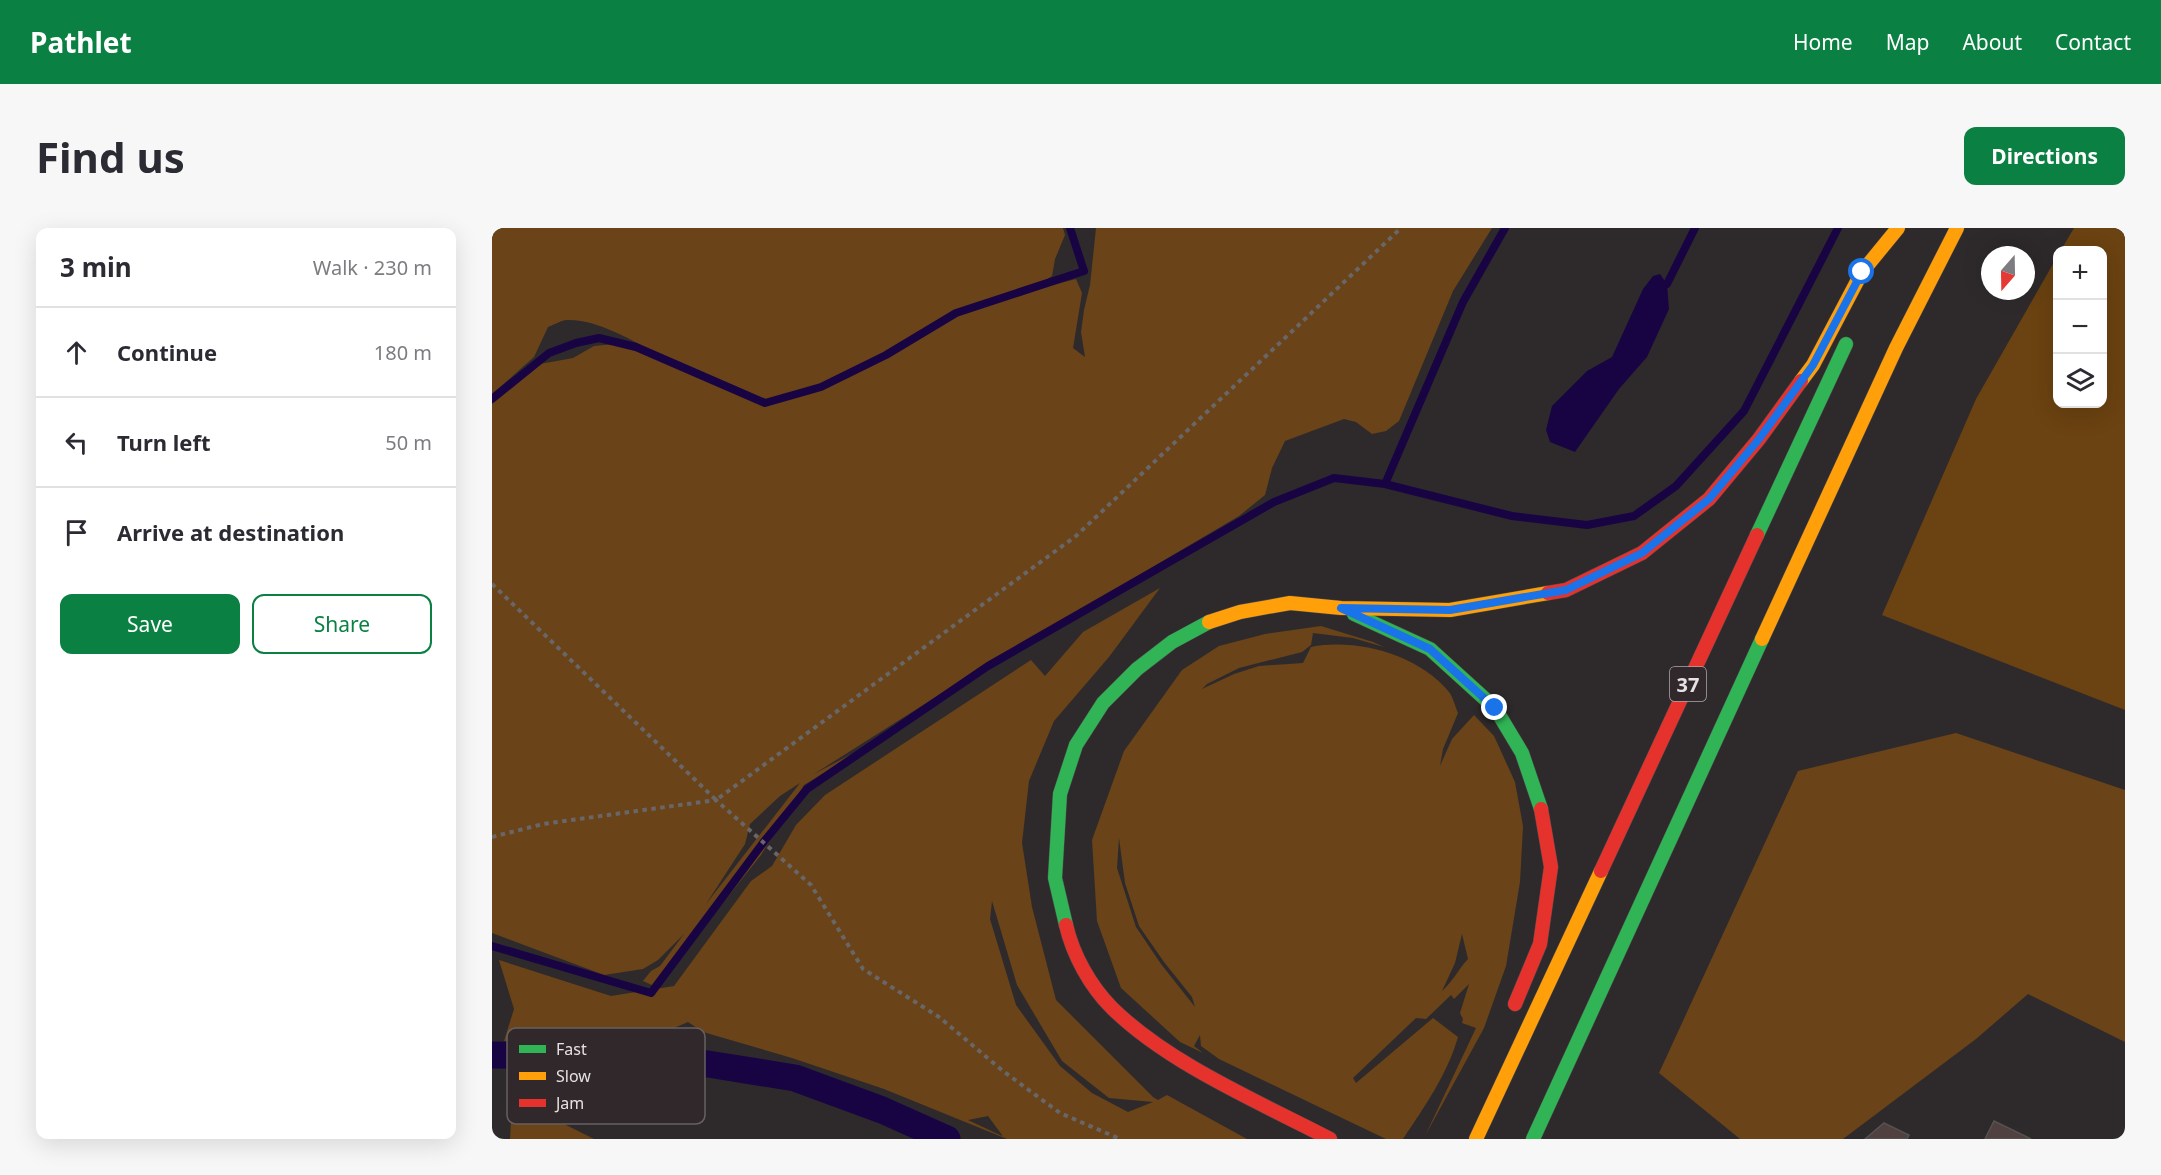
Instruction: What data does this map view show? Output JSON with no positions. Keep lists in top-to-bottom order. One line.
{"streets":{"main road":["37"]},"legend":["Fast","Slow","Jam"],"north":"bottom","page":{"header":"Pathlet","nav":["Home","Map","About","Contact"],"buttons":["Directions",["Save","Share"]],"title":"Find us","heading":["3 min","Walk · 230 m"],"map_buttons":["+","−"],"list":[["Continue","180 m"],["Turn left","50 m"],"Arrive at destination"]}}
